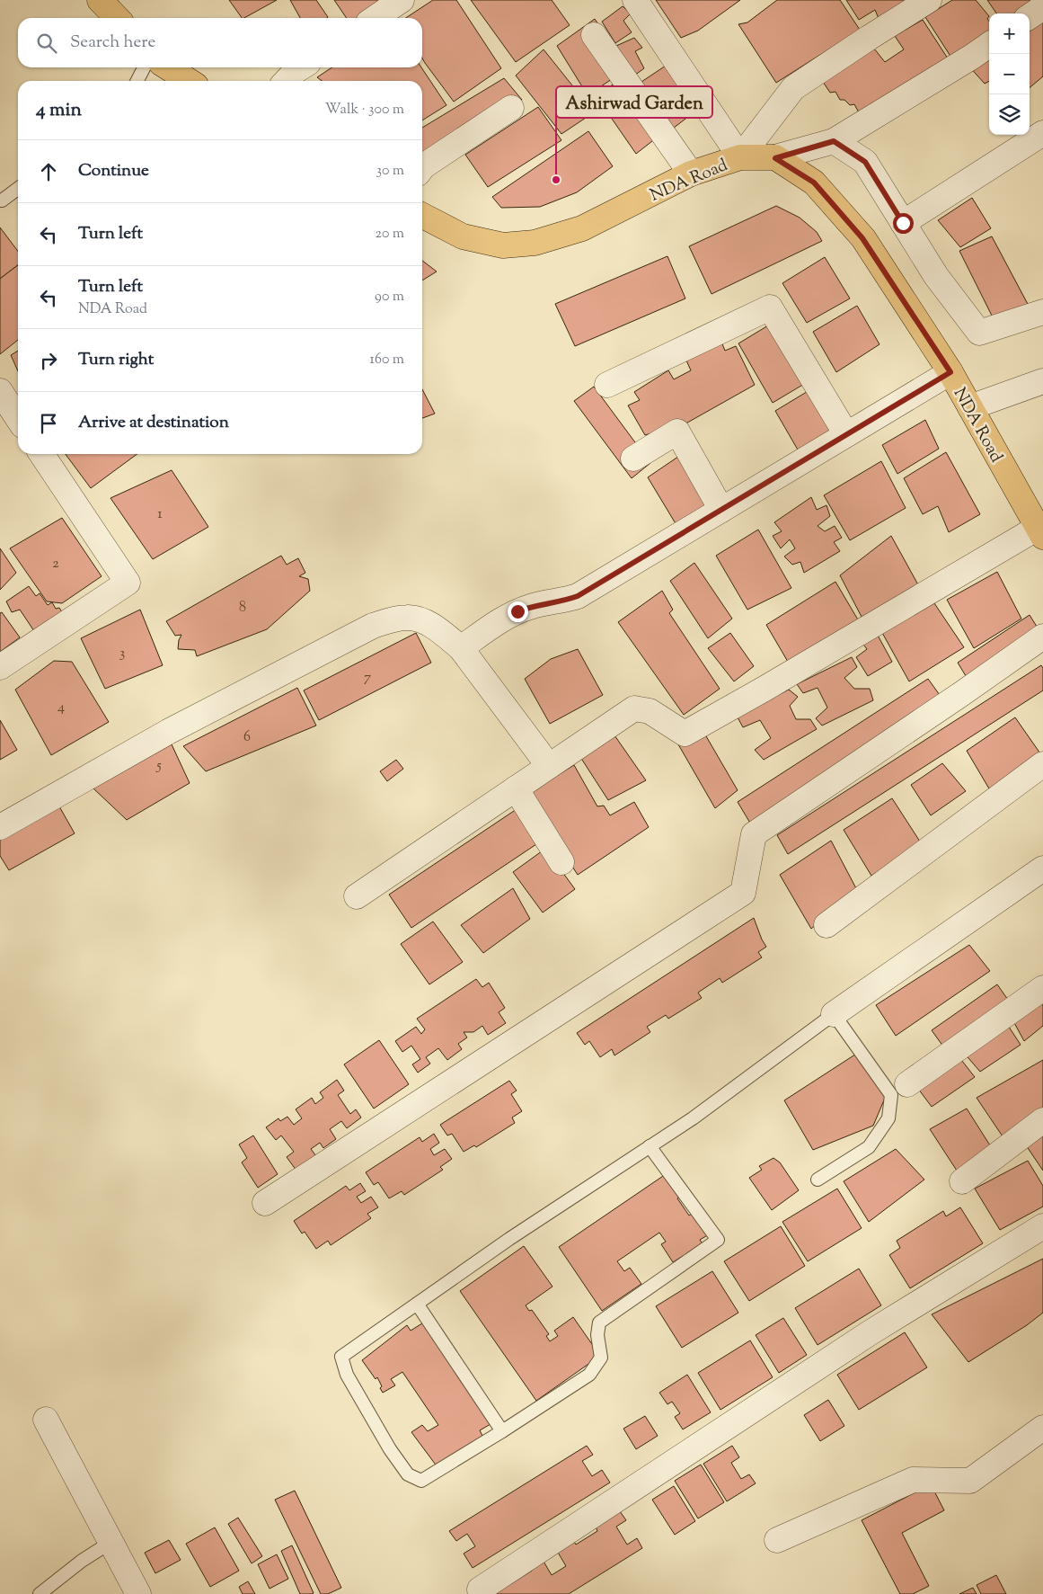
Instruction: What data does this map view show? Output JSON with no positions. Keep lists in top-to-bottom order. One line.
{"streets":{"main road":["NDA Road"]},"places":["Ashirwad Garden"],"house_numbers":["1","2","8","3","7","4","6","5"],"page":{"map_buttons":["+","−"],"search":"Search here","heading":["4 min","Walk · 300 m"],"list":[["Continue","30 m"],["Turn left","20 m"],["Turn left","NDA Road","90 m"],["Turn right","160 m"],"Arrive at destination"]}}
